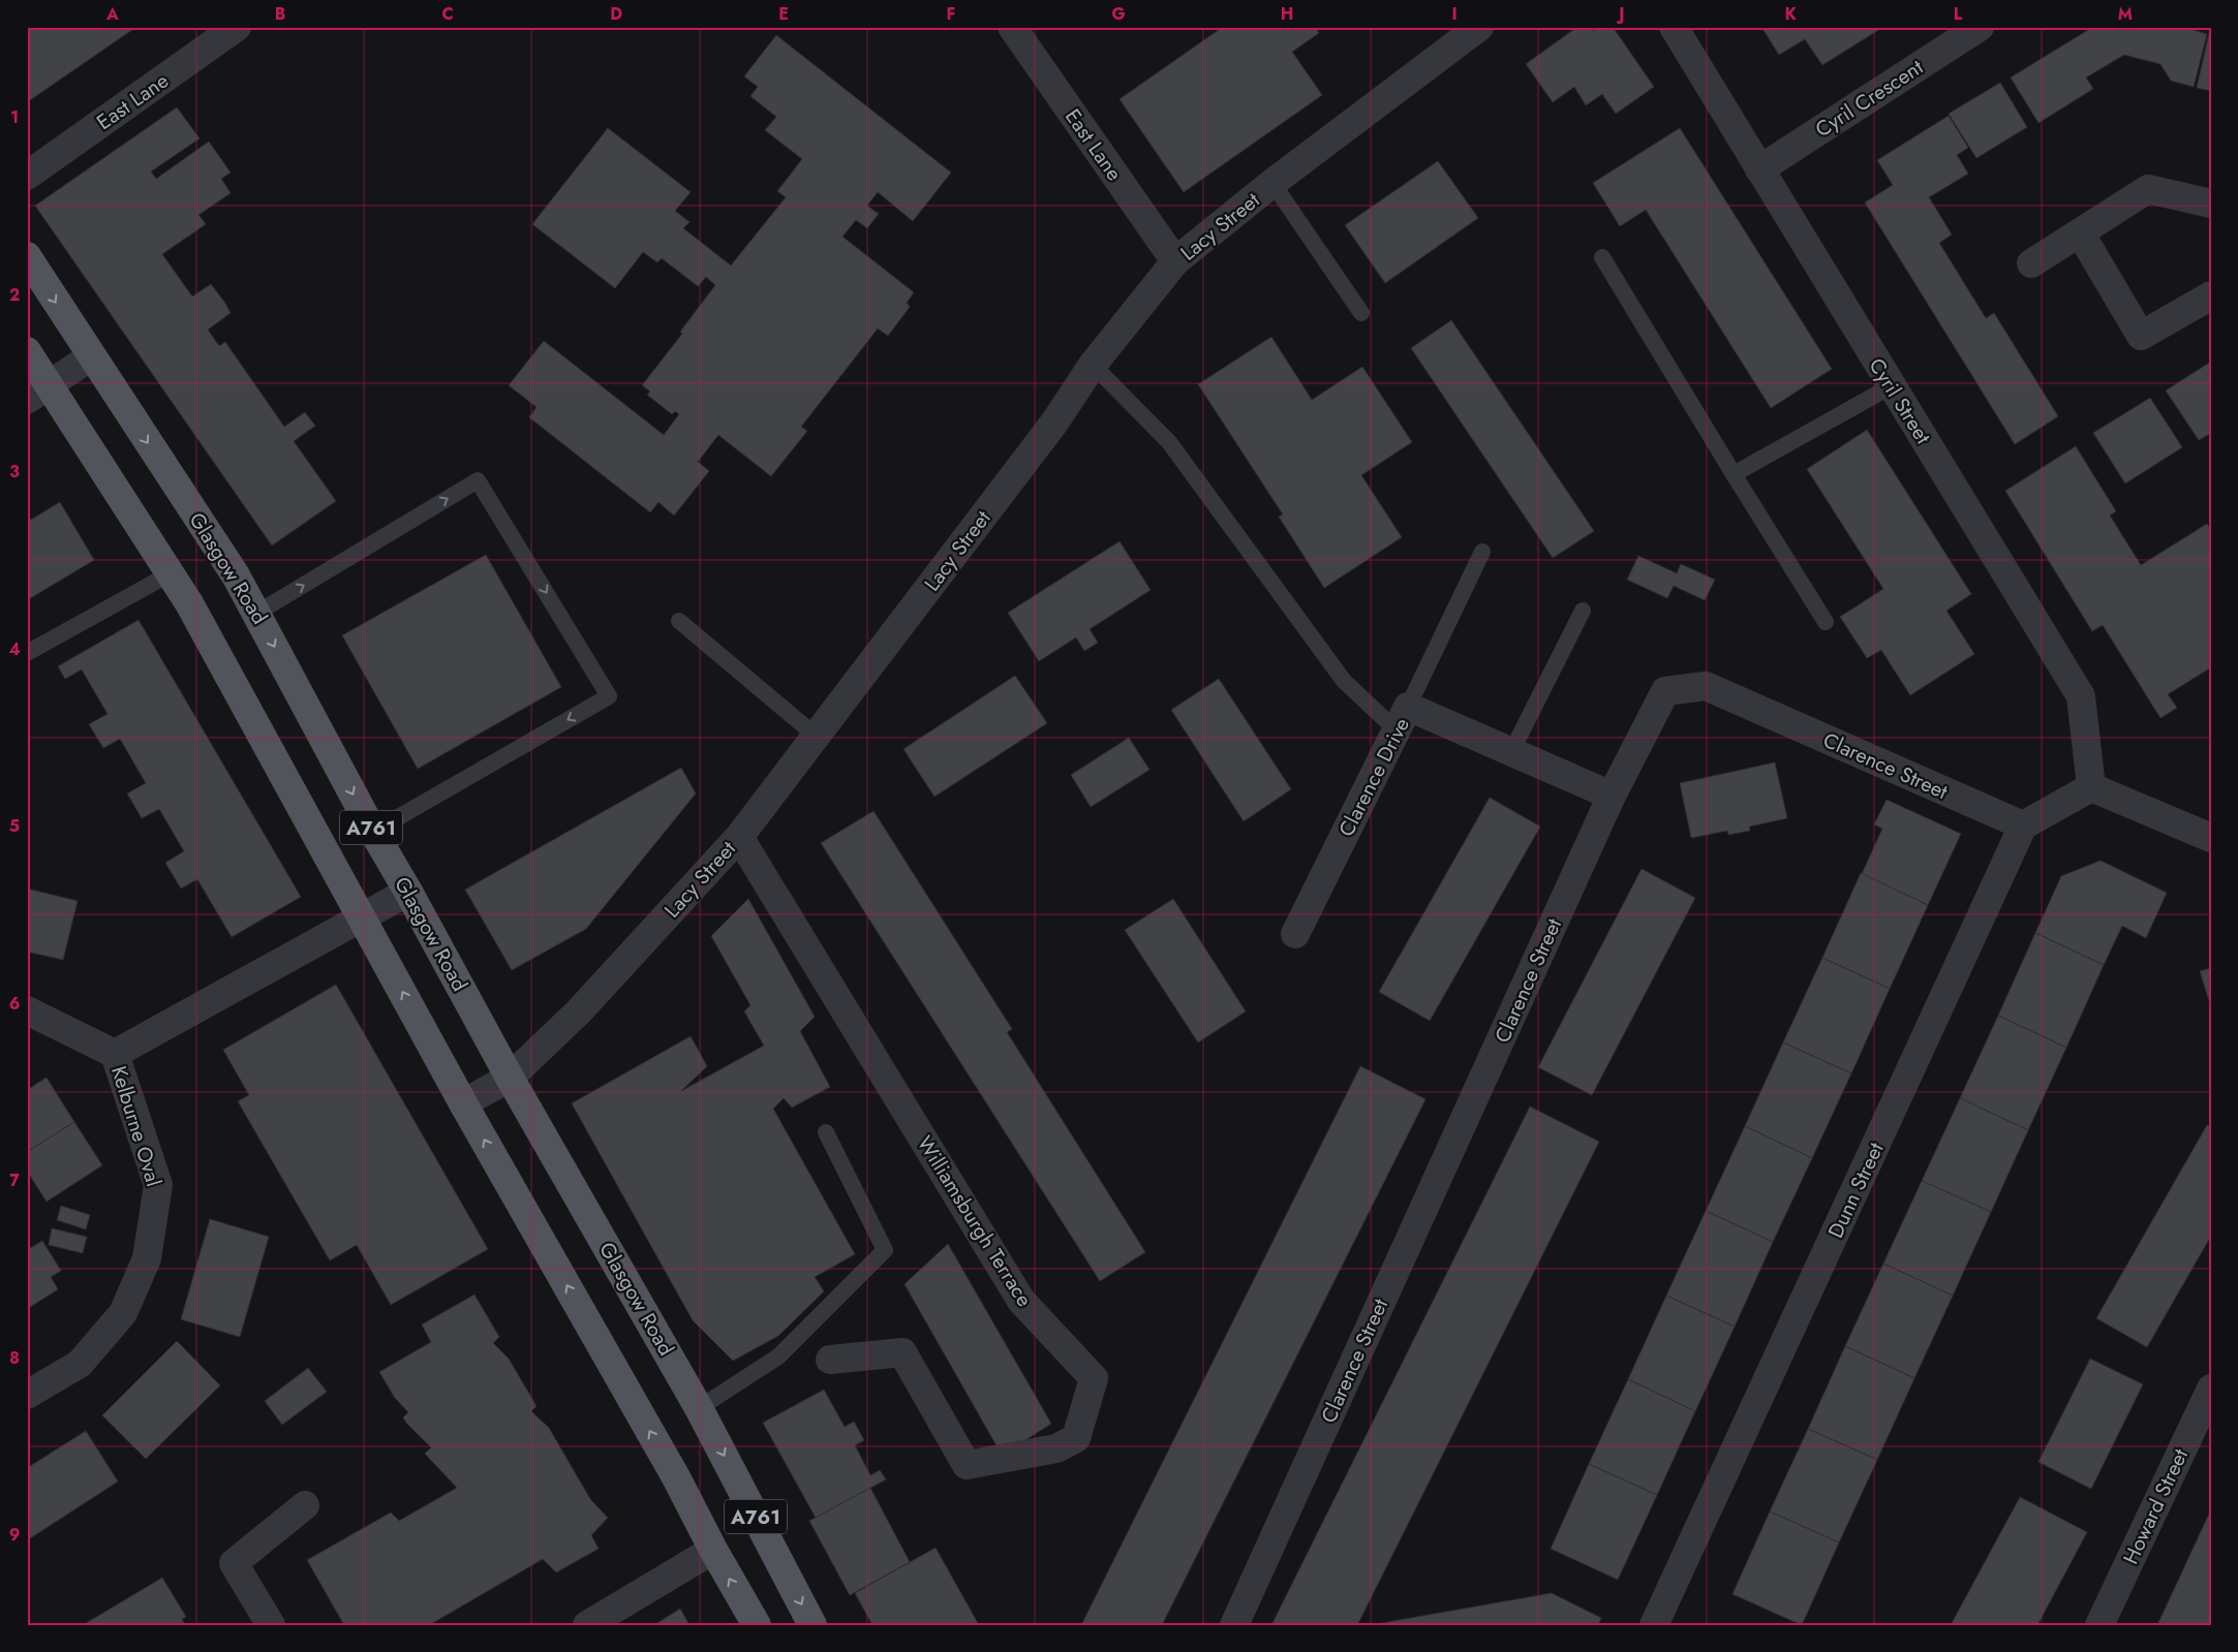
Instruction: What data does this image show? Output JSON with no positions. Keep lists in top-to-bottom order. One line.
{"streets":{"main road":["Glasgow Road","A761"],"street":["Cyril Crescent","East Lane","Lacy Street","Cyril Street","Clarence Street","Clarence Drive","Kelburne Oval","Dunn Street","Williamsburgh Terrace","Howard Street"]},"crossings":[["Cyril Crescent","Cyril Street"],["East Lane","Lacy Street"],["Lacy Street","Glasgow Road"],["Lacy Street","A761"],["Lacy Street","Williamsburgh Terrace"],["Glasgow Road","Kelburne Oval"],["Clarence Street","Clarence Drive"],["Clarence Street","Dunn Street"],["A761","Kelburne Oval"]],"grid":{"columns":["A","B","C","D","E","F","G","H","I","J","K","L","M"],"rows":["1","2","3","4","5","6","7","8","9"]}}
